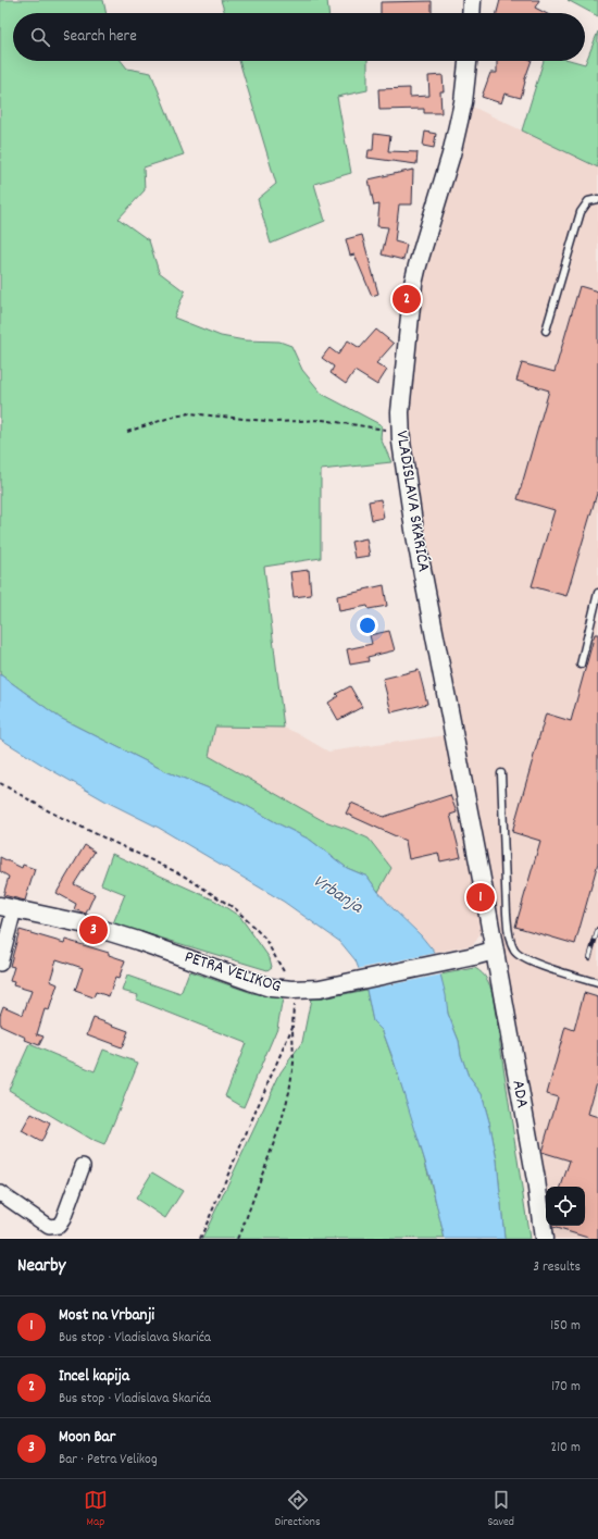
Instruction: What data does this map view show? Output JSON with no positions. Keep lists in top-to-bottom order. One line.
{"streets":{"street":["VLADISLAVA SKARIĆA","PETRA VELIKOG","ADA"]},"crossings":[["VLADISLAVA SKARIĆA","PETRA VELIKOG"],["VLADISLAVA SKARIĆA","ADA"],["PETRA VELIKOG","ADA"]],"water":["Vrbanja"],"page":{"search":"Search here","pins":["2","1","3"],"heading":["Nearby","3 results"],"list":[{"mark":"1","name":"Most na Vrbanji","note":"Bus stop · Vladislava Skarića","value":"150 m"},{"mark":"2","name":"Incel kapija","note":"Bus stop · Vladislava Skarića","value":"170 m"},{"mark":"3","name":"Moon Bar","note":"Bar · Petra Velikog","value":"210 m"}],"nav":["Map","Directions","Saved"]}}
